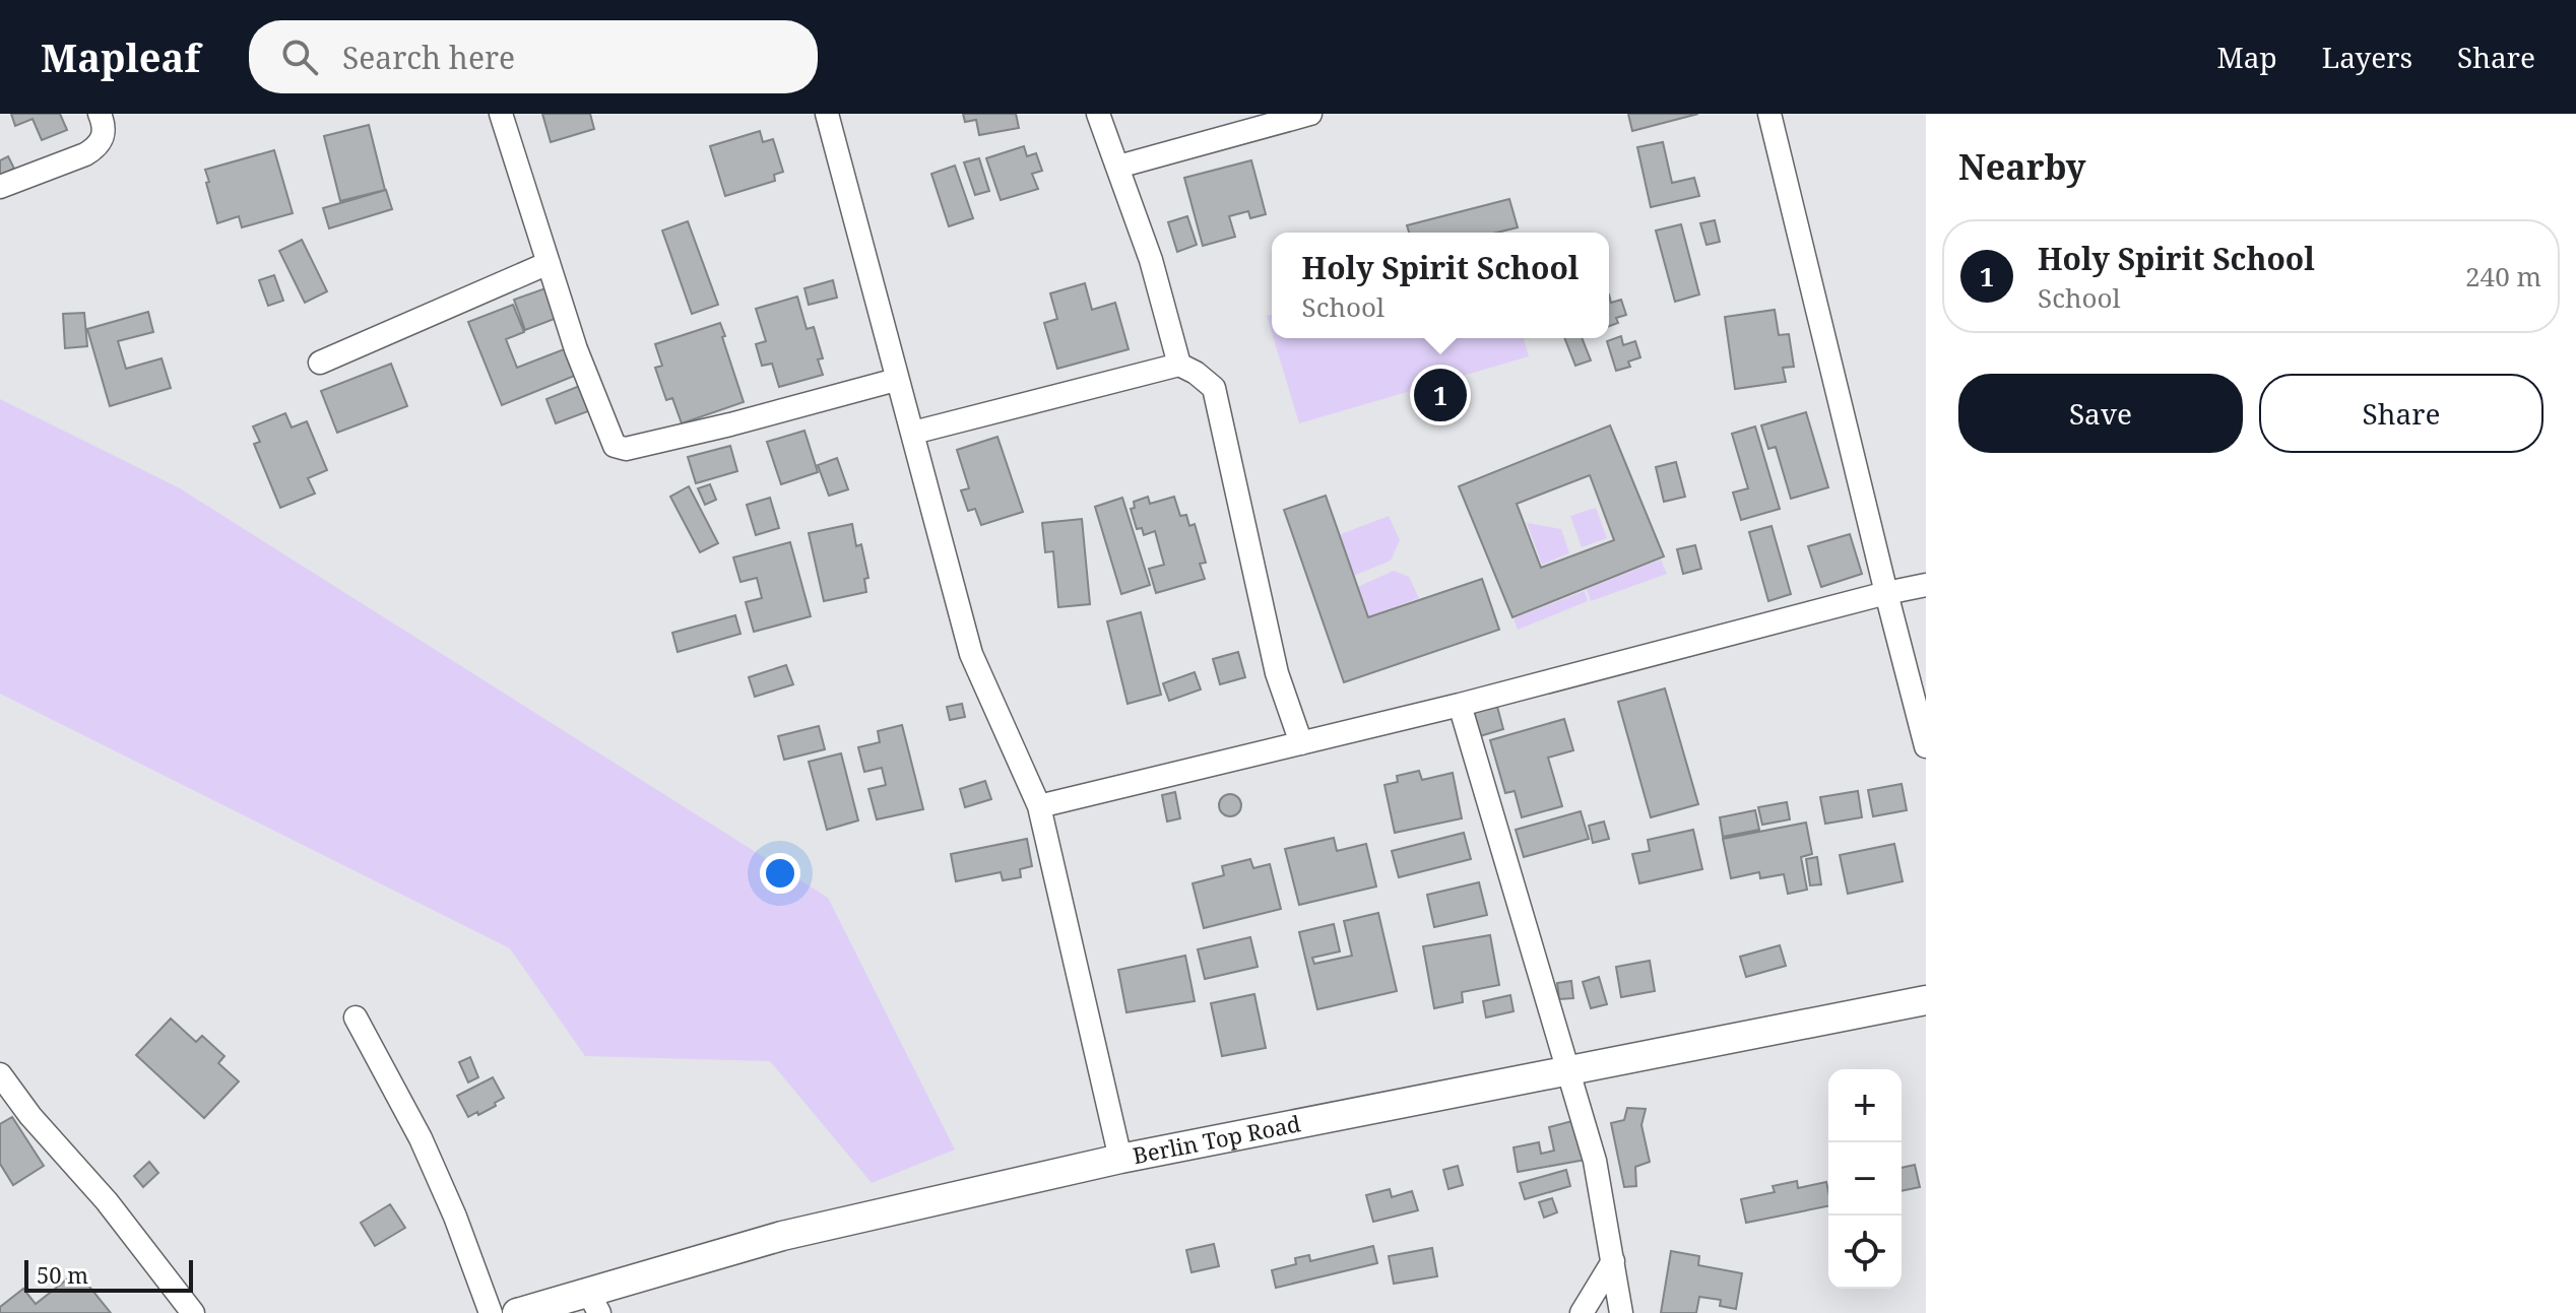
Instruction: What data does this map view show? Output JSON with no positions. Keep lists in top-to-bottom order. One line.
{"streets":{"street":["Berlin Top Road"]},"scale_bar":"50 m","page":{"header":"Mapleaf","search":"Search here","nav":["Map","Layers","Share"],"heading":"Nearby","list":[{"mark":"1","name":"Holy Spirit School","note":"School","value":"240 m"}],"popup":["Holy Spirit School","School"],"buttons":["Save","Share"],"pins":"1","map_buttons":["+","−"],"scale":"50 m"}}
